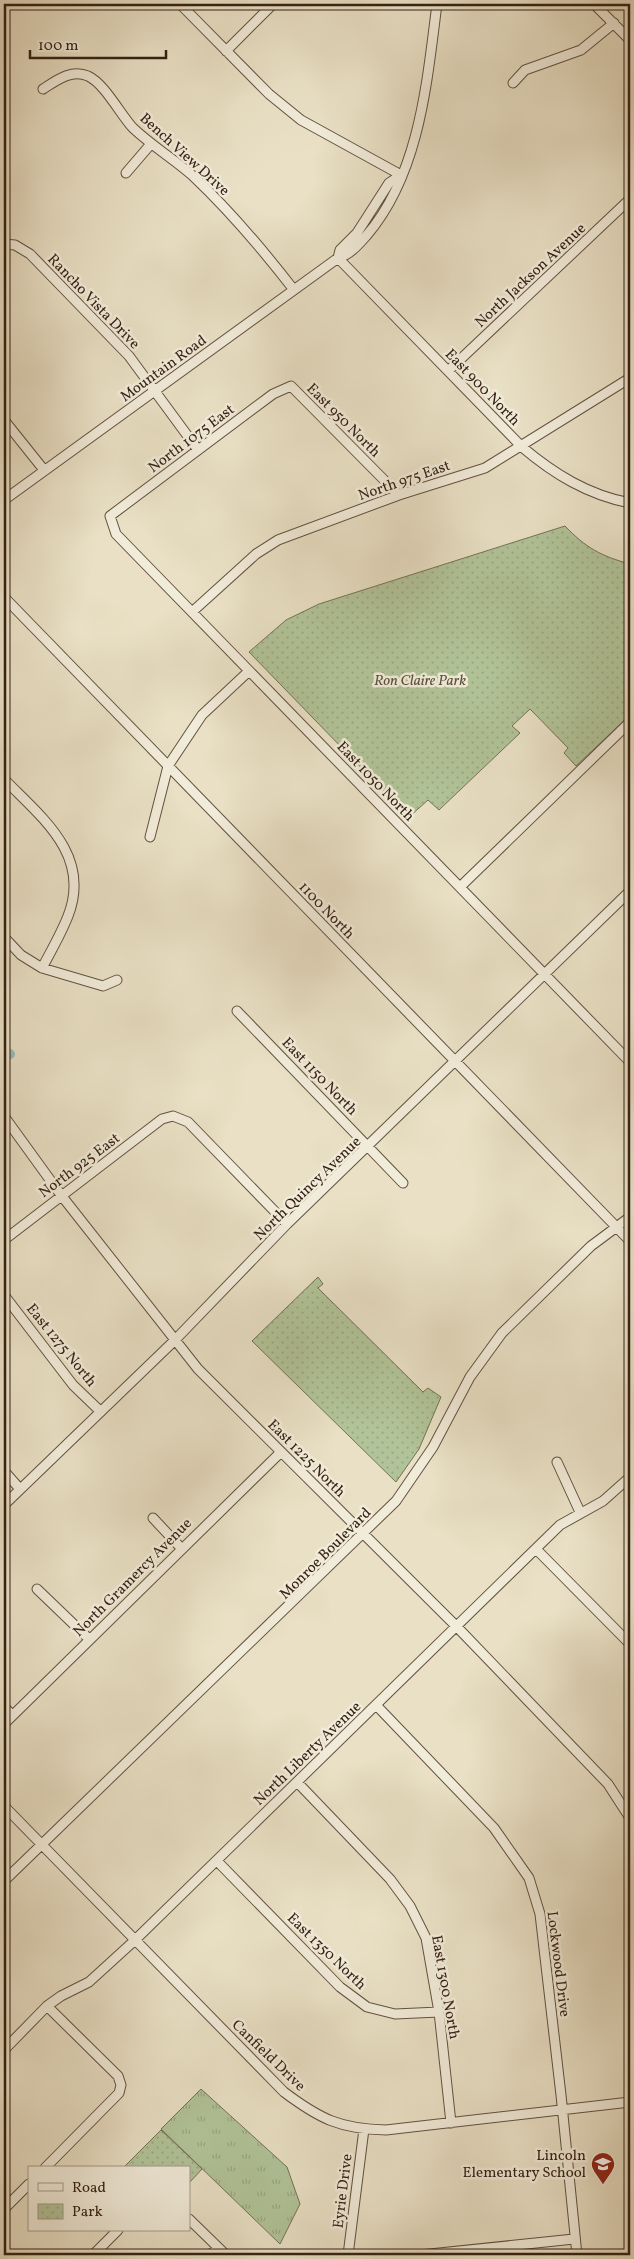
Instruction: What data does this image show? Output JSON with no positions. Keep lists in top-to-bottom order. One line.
{"streets":{"street":["Bench View Drive","North Jackson Avenue","Rancho Vista Drive","Mountain Road","East 900 North","East 950 North","North 1075 East","North 975 East","East 1050 North","1100 North","East 1150 North","North 925 East","North Quincy Avenue","East 1275 North","East 1225 North","Monroe Boulevard","North Gramercy Avenue","North Liberty Avenue","East 1350 North","Lockwood Drive","East 1300 North","Canfield Drive","Eyrie Drive"]},"crossings":[["Bench View Drive","Mountain Road"],["North Jackson Avenue","East 900 North"],["Rancho Vista Drive","Mountain Road"],["Rancho Vista Drive","North 1075 East"],["Mountain Road","East 900 North"],["East 900 North","North 975 East"],["East 950 North","North 1075 East"],["East 950 North","North 975 East"],["North 1075 East","East 1050 North"],["North 975 East","East 1050 North"],["East 1050 North","North Quincy Avenue"],["1100 North","North Quincy Avenue"],["1100 North","Monroe Boulevard"],["East 1150 North","North Quincy Avenue"],["North 925 East","North Quincy Avenue"],["North 925 East","East 1225 North"],["North Quincy Avenue","East 1275 North"],["North Quincy Avenue","East 1225 North"],["East 1225 North","Monroe Boulevard"],["East 1225 North","North Gramercy Avenue"],["East 1225 North","North Liberty Avenue"],["Monroe Boulevard","Canfield Drive"],["North Liberty Avenue","East 1350 North"],["North Liberty Avenue","Lockwood Drive"],["North Liberty Avenue","East 1300 North"],["North Liberty Avenue","Canfield Drive"],["East 1350 North","East 1300 North"],["Lockwood Drive","Canfield Drive"],["East 1300 North","Canfield Drive"],["Canfield Drive","Eyrie Drive"]],"parks":["Ron Claire Park"],"places":{"school or university":["Lincoln Elementary School"]},"legend":["Road","Park"],"scale_bar":"100 m"}
